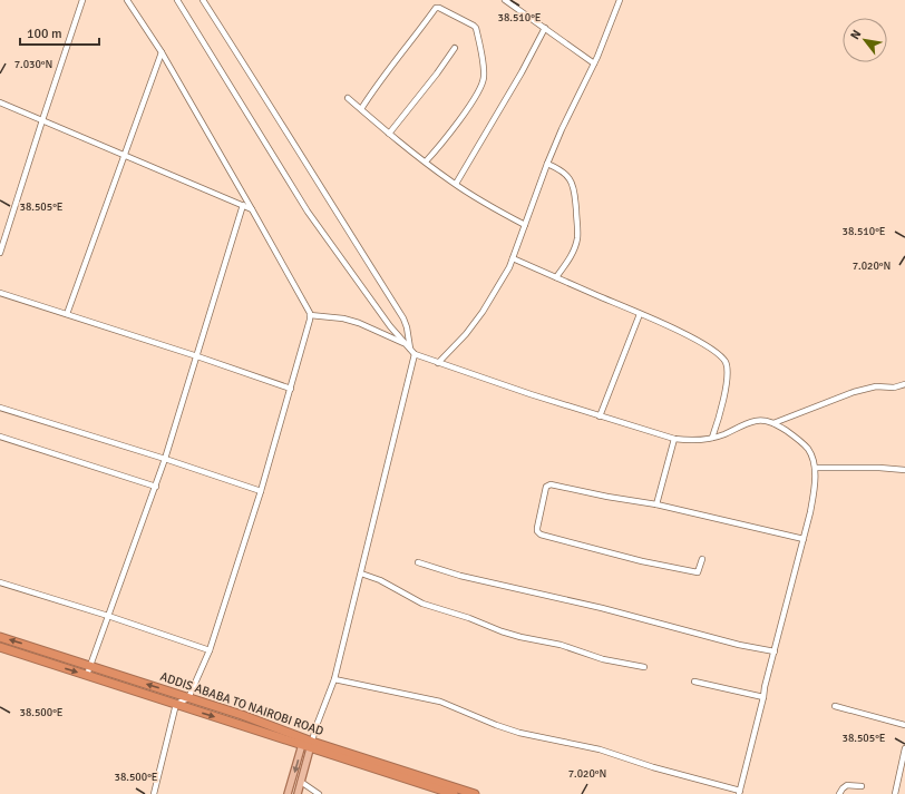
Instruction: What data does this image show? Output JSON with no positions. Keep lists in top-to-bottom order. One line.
{"streets":{"highway":["ADDIS ABABA TO NAIROBI ROAD"]},"scale_bar":"100 m","north":"top left","coordinates":["38.510°E","7.030°N","38.505°E","7.020°N","38.500°E"]}
